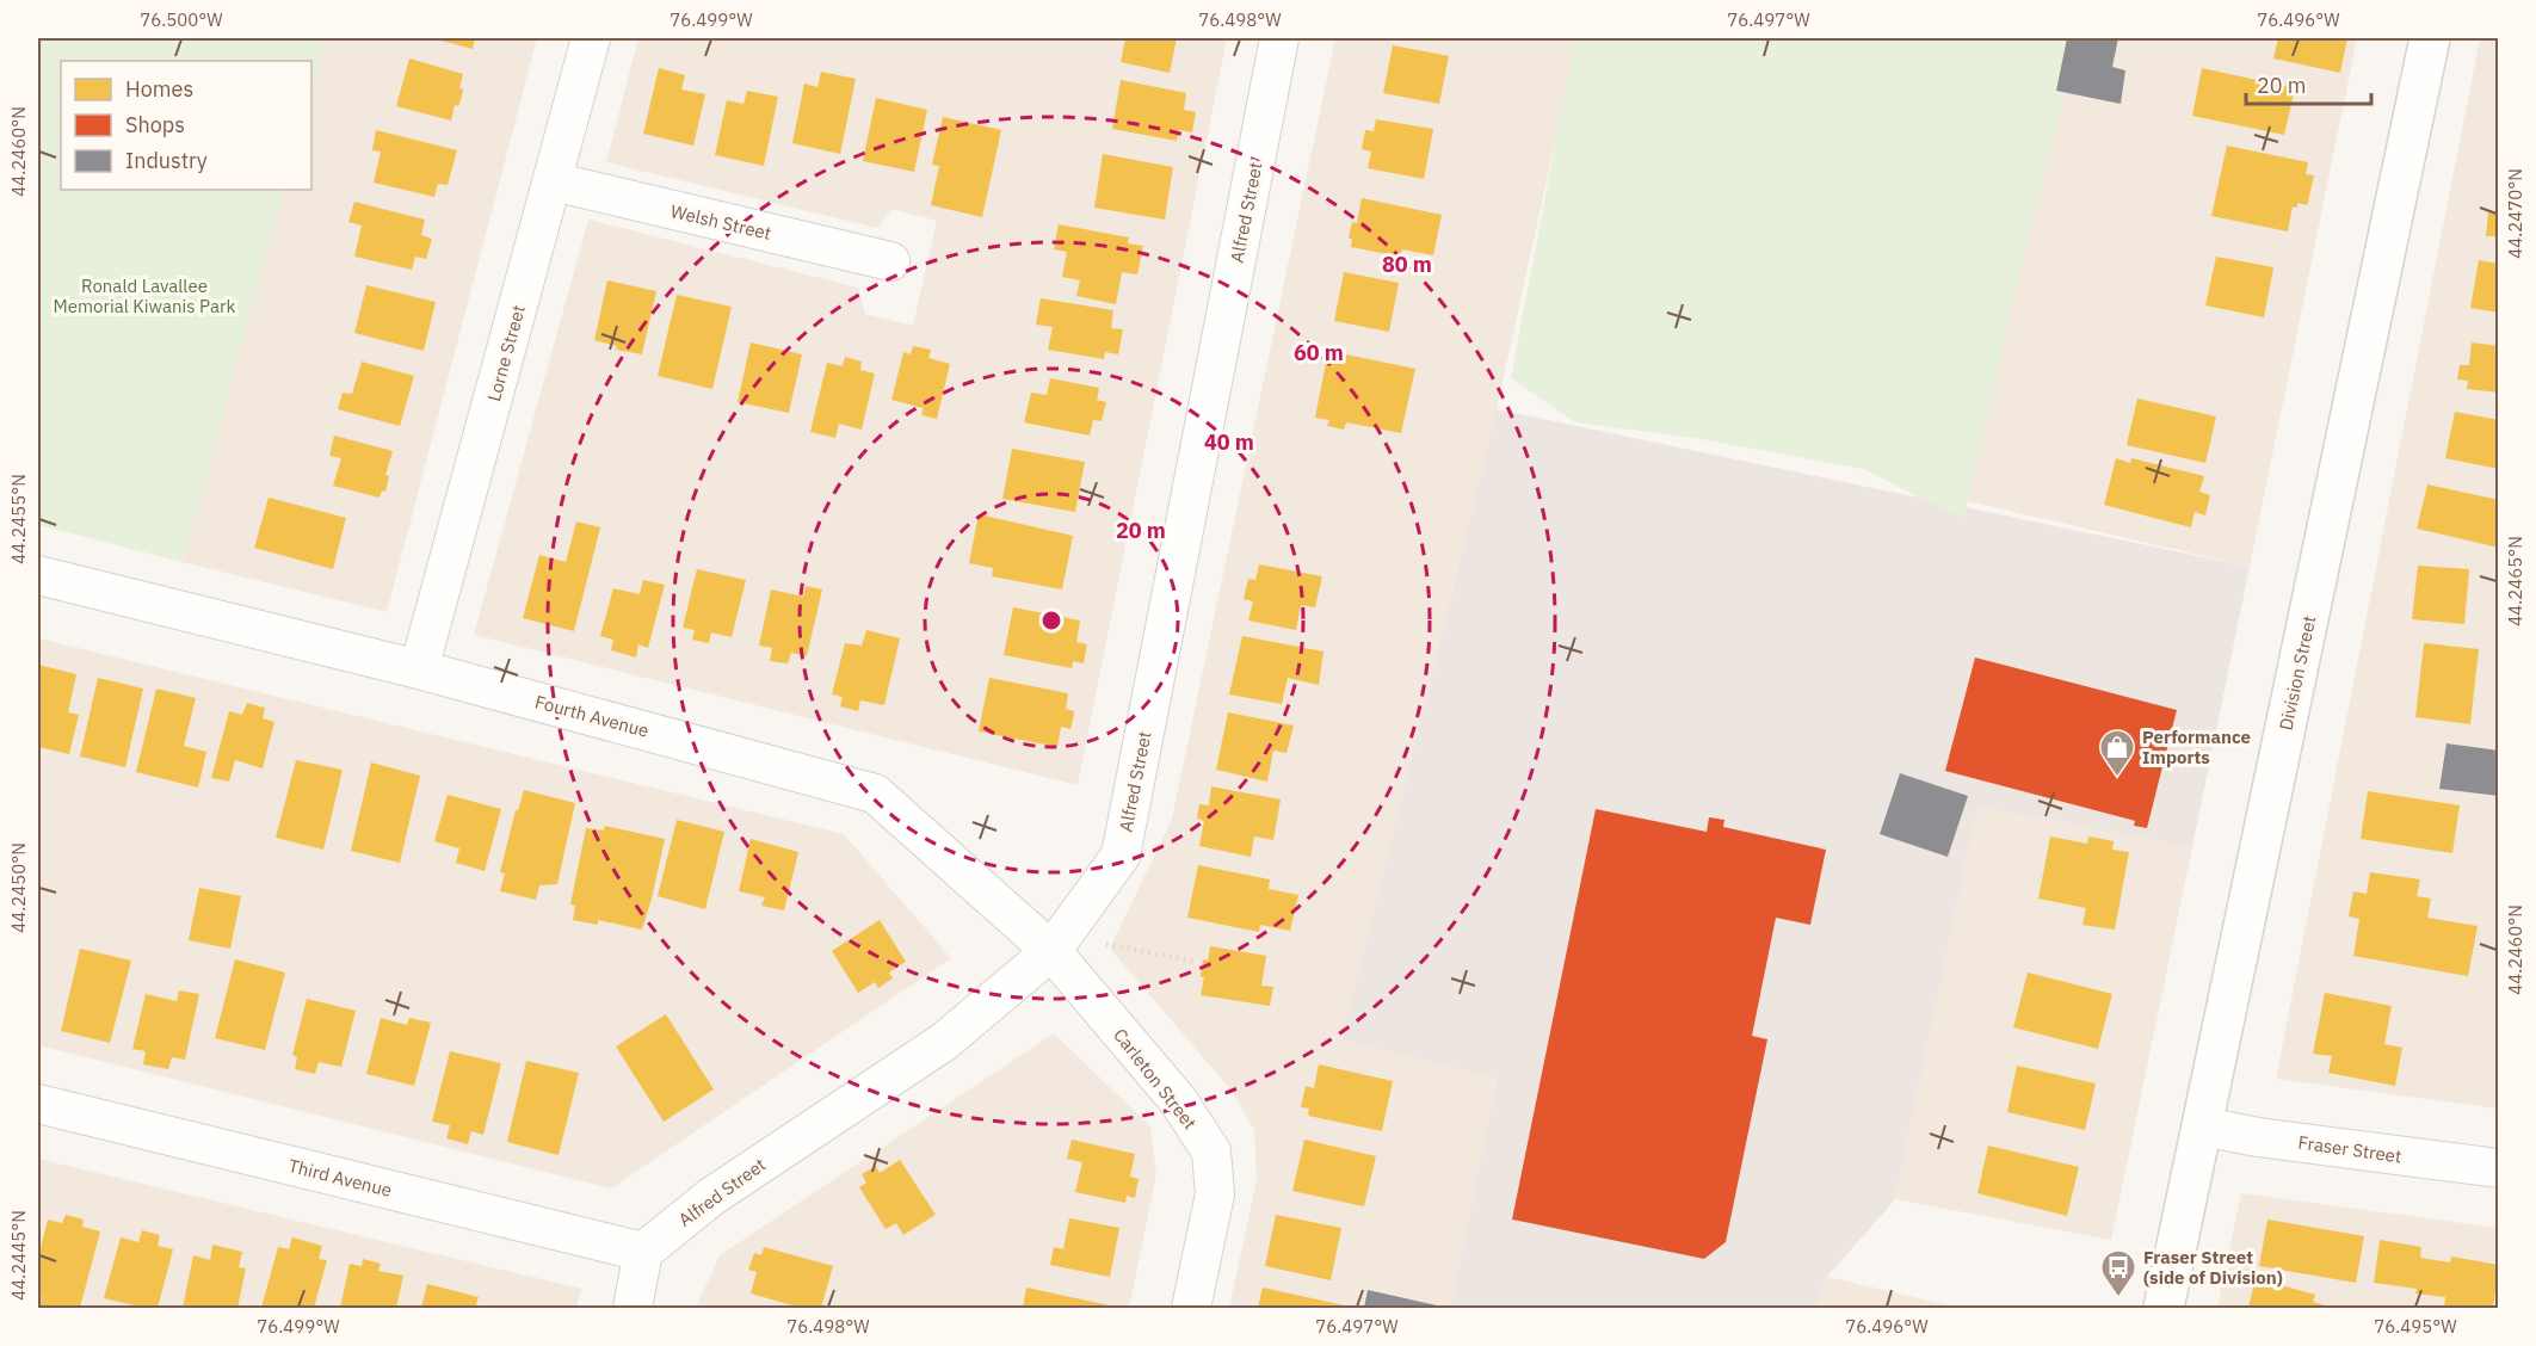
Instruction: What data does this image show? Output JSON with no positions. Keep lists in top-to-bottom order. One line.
{"streets":{"main road":["Division Street"],"street":["Alfred Street","Welsh Street","Lorne Street","Fourth Avenue","Carleton Street","Fraser Street","Third Avenue"]},"crossings":[["Alfred Street","Fourth Avenue"],["Alfred Street","Carleton Street"],["Alfred Street","Third Avenue"],["Welsh Street","Lorne Street"],["Lorne Street","Fourth Avenue"],["Division Street","Fraser Street"],["Fourth Avenue","Carleton Street"]],"parks":["Ronald Lavallee Memorial Kiwanis Park"],"places":{"shop":["Performance Imports"],"bus stop":["Fraser Street (side of Division)"]},"legend":["Homes","Shops","Industry"],"scale_bar":"20 m","coordinates":["76.500°W","76.499°W","76.498°W","76.497°W","76.496°W","44.2460°N","44.2470°N","44.2455°N","44.2465°N","44.2450°N","44.2445°N","76.495°W"],"rings":["80 m","60 m","40 m","20 m"]}
